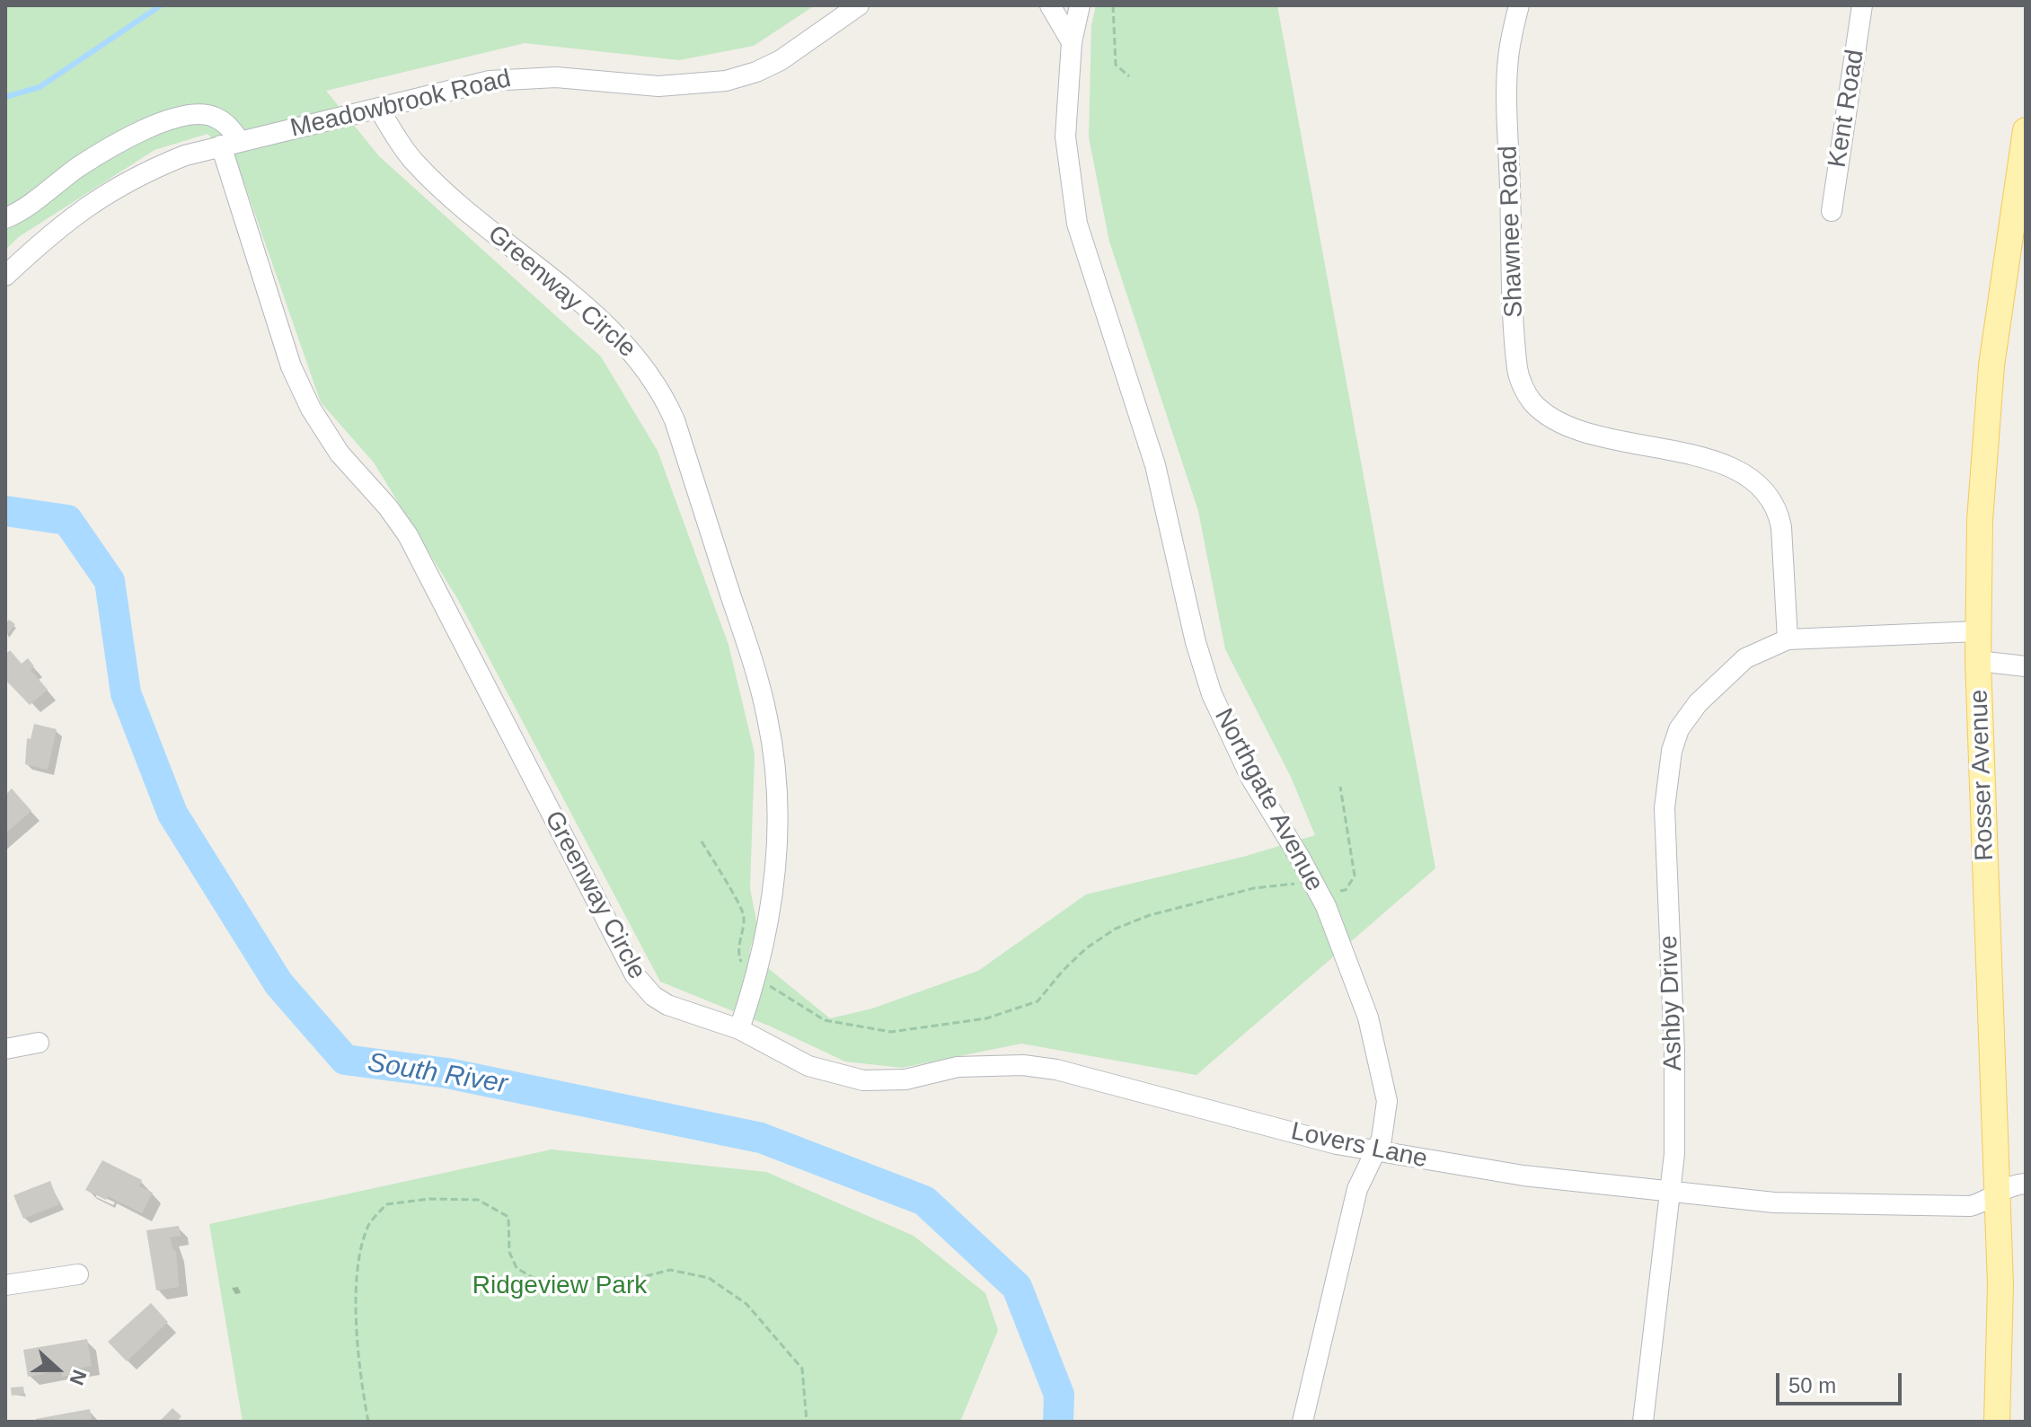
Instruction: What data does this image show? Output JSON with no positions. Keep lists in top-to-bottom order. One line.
{"streets":{"main road":["Rosser Avenue"],"street":["Meadowbrook Road","Kent Road","Shawnee Road","Greenway Circle","Northgate Avenue","Ashby Drive","Lovers Lane"]},"crossings":[["Meadowbrook Road","Greenway Circle"],["Shawnee Road","Ashby Drive"],["Greenway Circle","Lovers Lane"],["Rosser Avenue","Lovers Lane"],["Northgate Avenue","Lovers Lane"],["Ashby Drive","Lovers Lane"]],"water":["South River"],"parks":["Ridgeview Park"],"scale_bar":"50 m","north":"right"}
